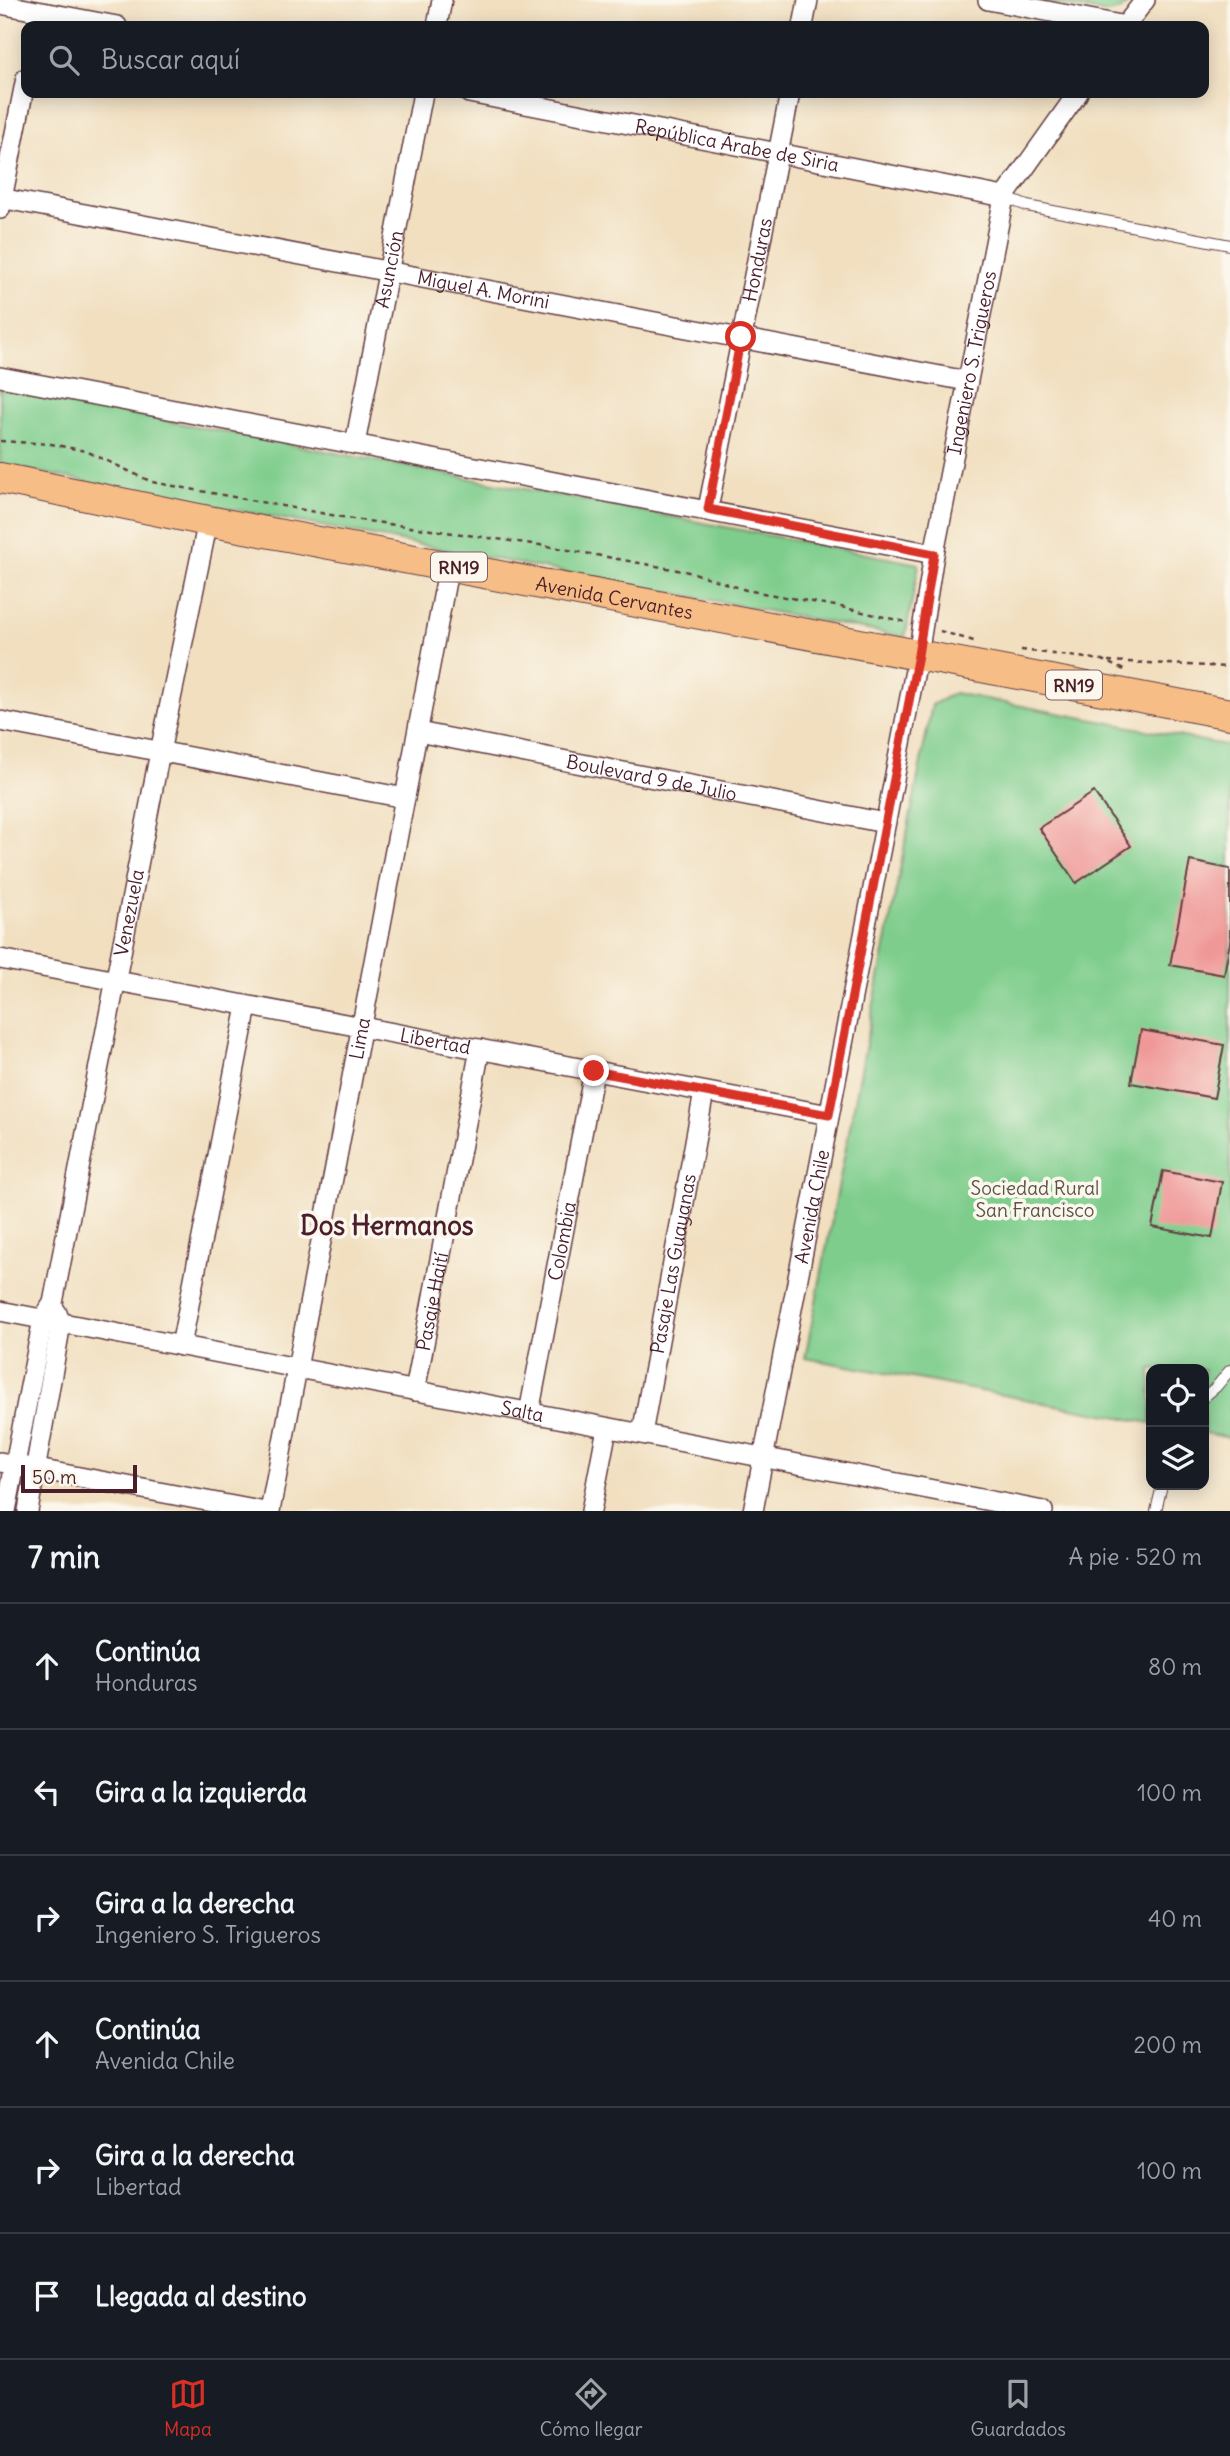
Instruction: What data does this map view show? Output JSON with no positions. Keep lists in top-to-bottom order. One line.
{"streets":{"main road":["RN19","Avenida Cervantes"],"street":["República Árabe de Siria","Honduras","Asunción","Miguel A. Morini","Ingeniero S. Trigueros","Boulevard 9 de Julio","Venezuela","Lima","Libertad","Avenida Chile","Colombia","Pasaje Las Guayanas","Pasaje Haití","Salta"]},"crossings":[["República Árabe de Siria","Honduras"],["República Árabe de Siria","Ingeniero S. Trigueros"],["Honduras","Miguel A. Morini"],["Asunción","Miguel A. Morini"],["Miguel A. Morini","Ingeniero S. Trigueros"],["Ingeniero S. Trigueros","Avenida Cervantes"],["Ingeniero S. Trigueros","Avenida Chile"],["Avenida Cervantes","Venezuela"],["Avenida Cervantes","Lima"],["Avenida Cervantes","Avenida Chile"],["Boulevard 9 de Julio","Lima"],["Boulevard 9 de Julio","Avenida Chile"],["Venezuela","Libertad"],["Venezuela","Salta"],["Lima","Libertad"],["Lima","Salta"],["Libertad","Avenida Chile"],["Libertad","Colombia"],["Libertad","Pasaje Las Guayanas"],["Libertad","Pasaje Haití"],["Avenida Chile","Salta"],["Colombia","Salta"],["Pasaje Las Guayanas","Salta"],["Pasaje Haití","Salta"]],"districts":["Dos Hermanos"],"parks":["Sociedad Rural San Francisco"],"scale_bar":"50 m","page":{"search":"Buscar aquí","scale":"50 m","heading":["7 min","A pie · 520 m"],"list":[["Continúa","Honduras","80 m"],["Gira a la izquierda","100 m"],["Gira a la derecha","Ingeniero S. Trigueros","40 m"],["Continúa","Avenida Chile","200 m"],["Gira a la derecha","Libertad","100 m"],"Llegada al destino"],"nav":["Mapa","Cómo llegar","Guardados"]}}
